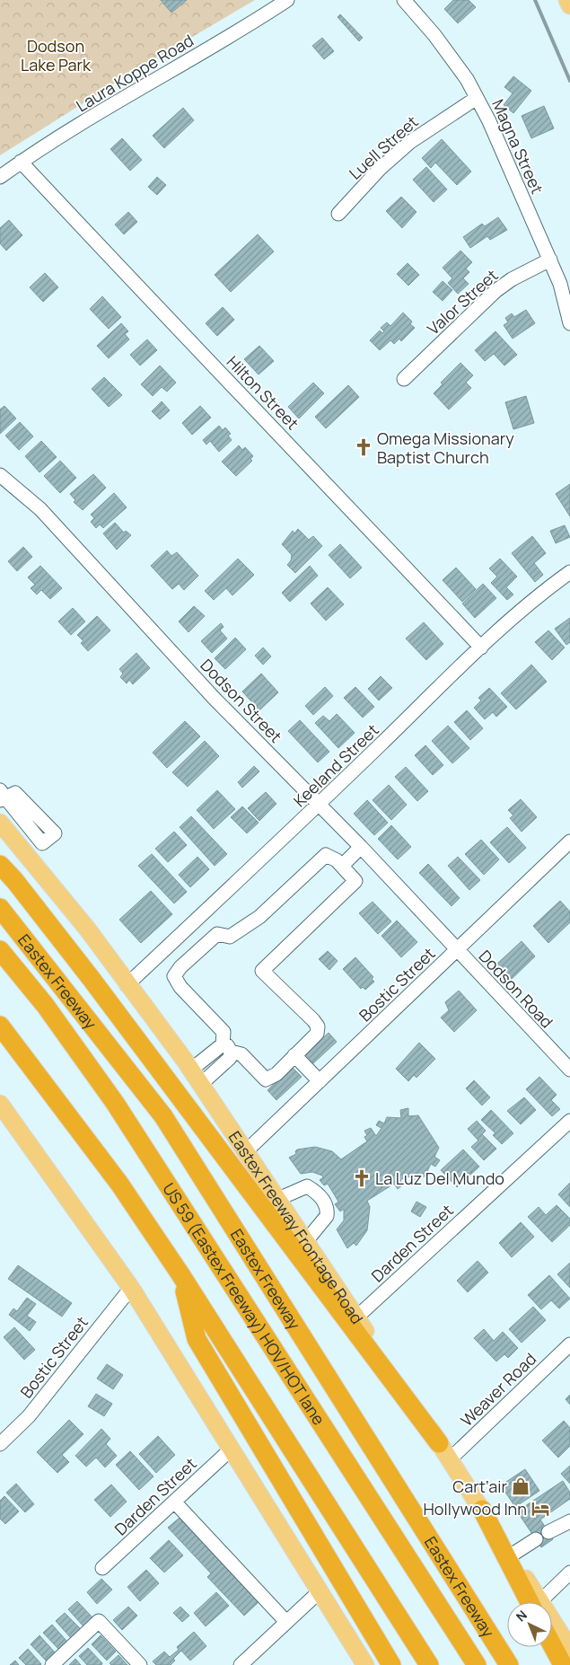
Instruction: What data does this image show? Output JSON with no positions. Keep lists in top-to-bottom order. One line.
{"streets":{"highway":["Eastex Freeway","US 59 (Eastex Freeway) HOV/HOT lane"],"main road":["Eastex Freeway Frontage Road"],"street":["Laura Koppe Road","Magna Street","Luell Street","Valor Street","Hilton Street","Dodson Street","Keeland Street","Bostic Street","Dodson Road","Darden Street","Weaver Road"]},"crossings":[["Laura Koppe Road","Hilton Street"],["Magna Street","Luell Street"],["Magna Street","Valor Street"],["Hilton Street","Keeland Street"],["Dodson Street","Keeland Street"],["Dodson Street","Bostic Street"],["Dodson Street","Dodson Road"],["Keeland Street","Eastex Freeway Frontage Road"],["Bostic Street","Dodson Road"],["Bostic Street","Eastex Freeway Frontage Road"],["Eastex Freeway Frontage Road","Darden Street"],["Eastex Freeway Frontage Road","Weaver Road"]],"parks":["Dodson Lake Park"],"places":{"church":["Omega Missionary Baptist Church","La Luz Del Mundo"],"shop":["Cart’air"],"hotel":["Hollywood Inn"]},"north":"top left"}
